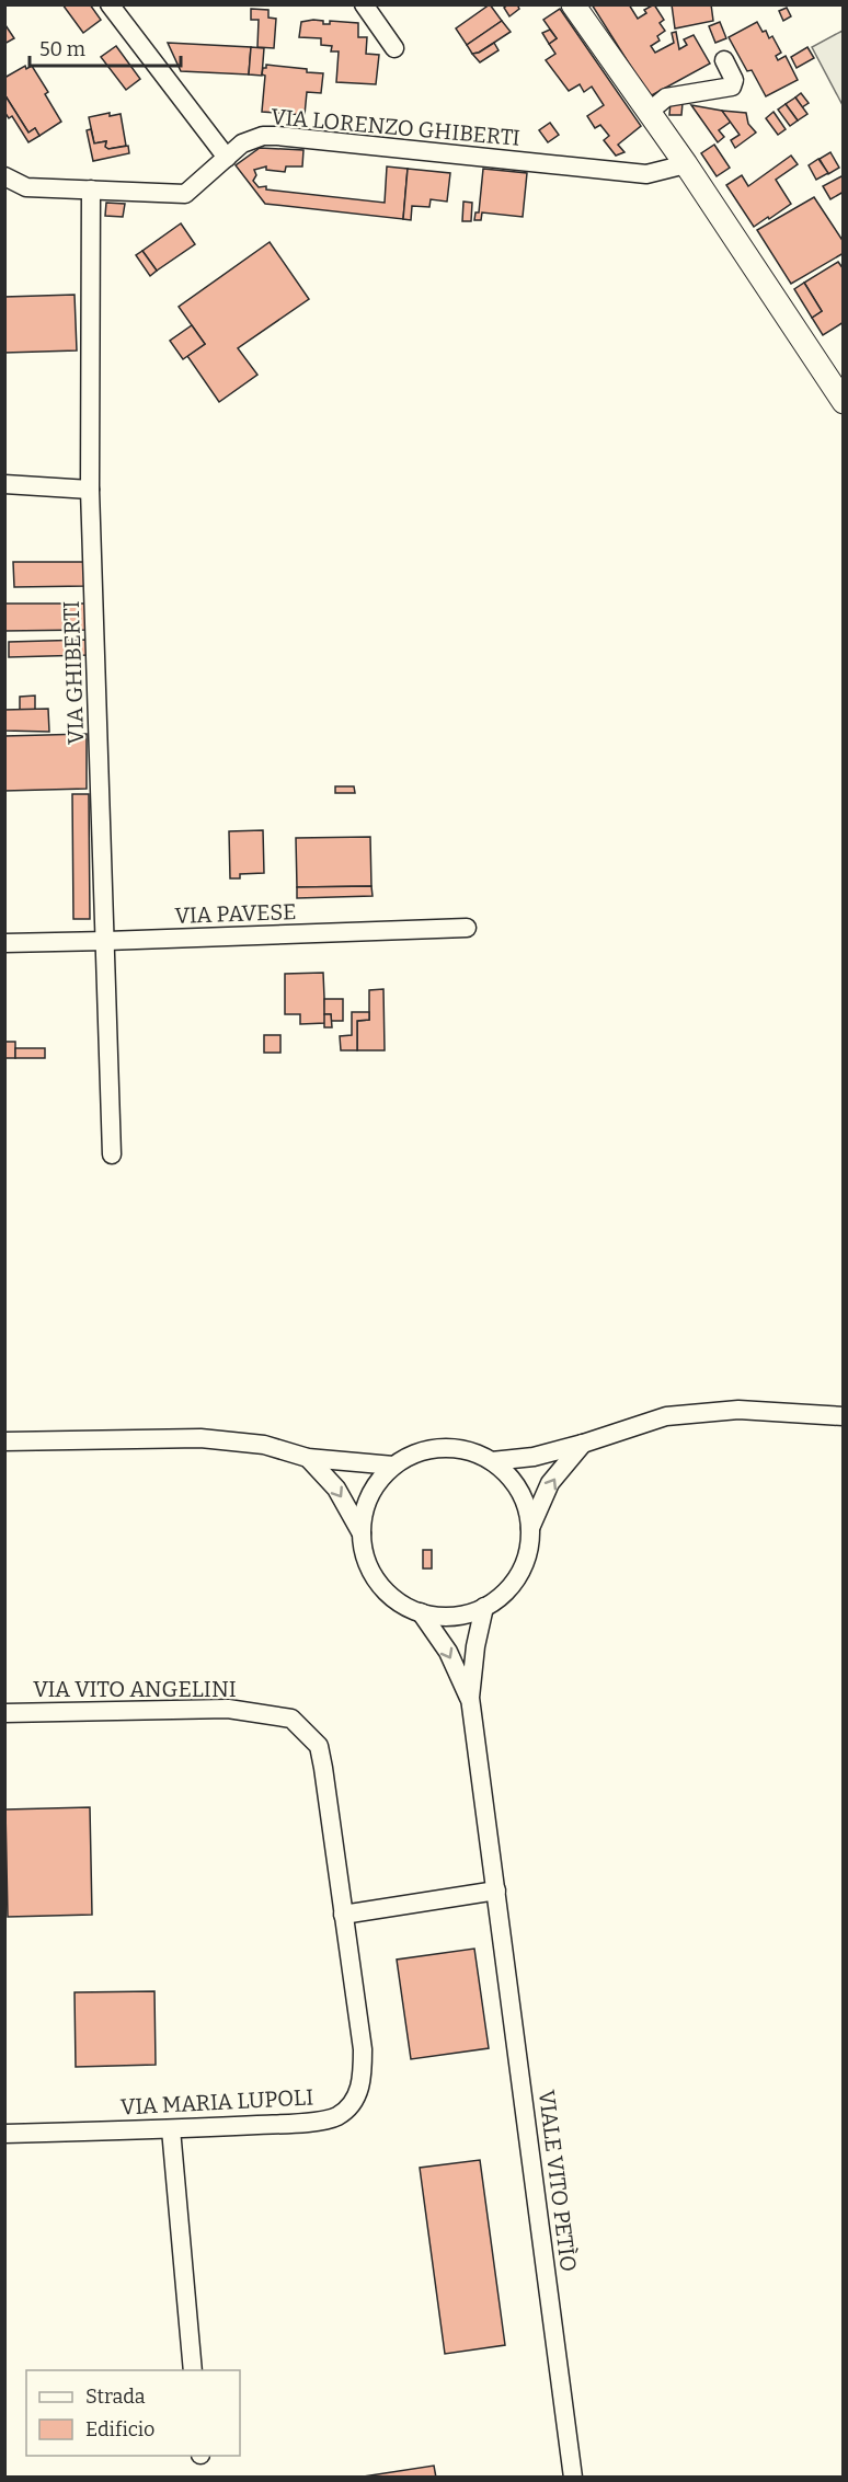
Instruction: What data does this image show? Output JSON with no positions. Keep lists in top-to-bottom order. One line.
{"streets":{"street":["VIA LORENZO GHIBERTI","VIA GHIBERTI","VIA PAVESE","VIA VITO ANGELINI","VIA MARIA LUPOLI","VIALE VITO PETÌO"]},"crossings":[["VIA LORENZO GHIBERTI","VIA GHIBERTI"],["VIA GHIBERTI","VIA PAVESE"],["VIA VITO ANGELINI","VIA MARIA LUPOLI"]],"legend":["Strada","Edificio"],"scale_bar":"50 m"}
